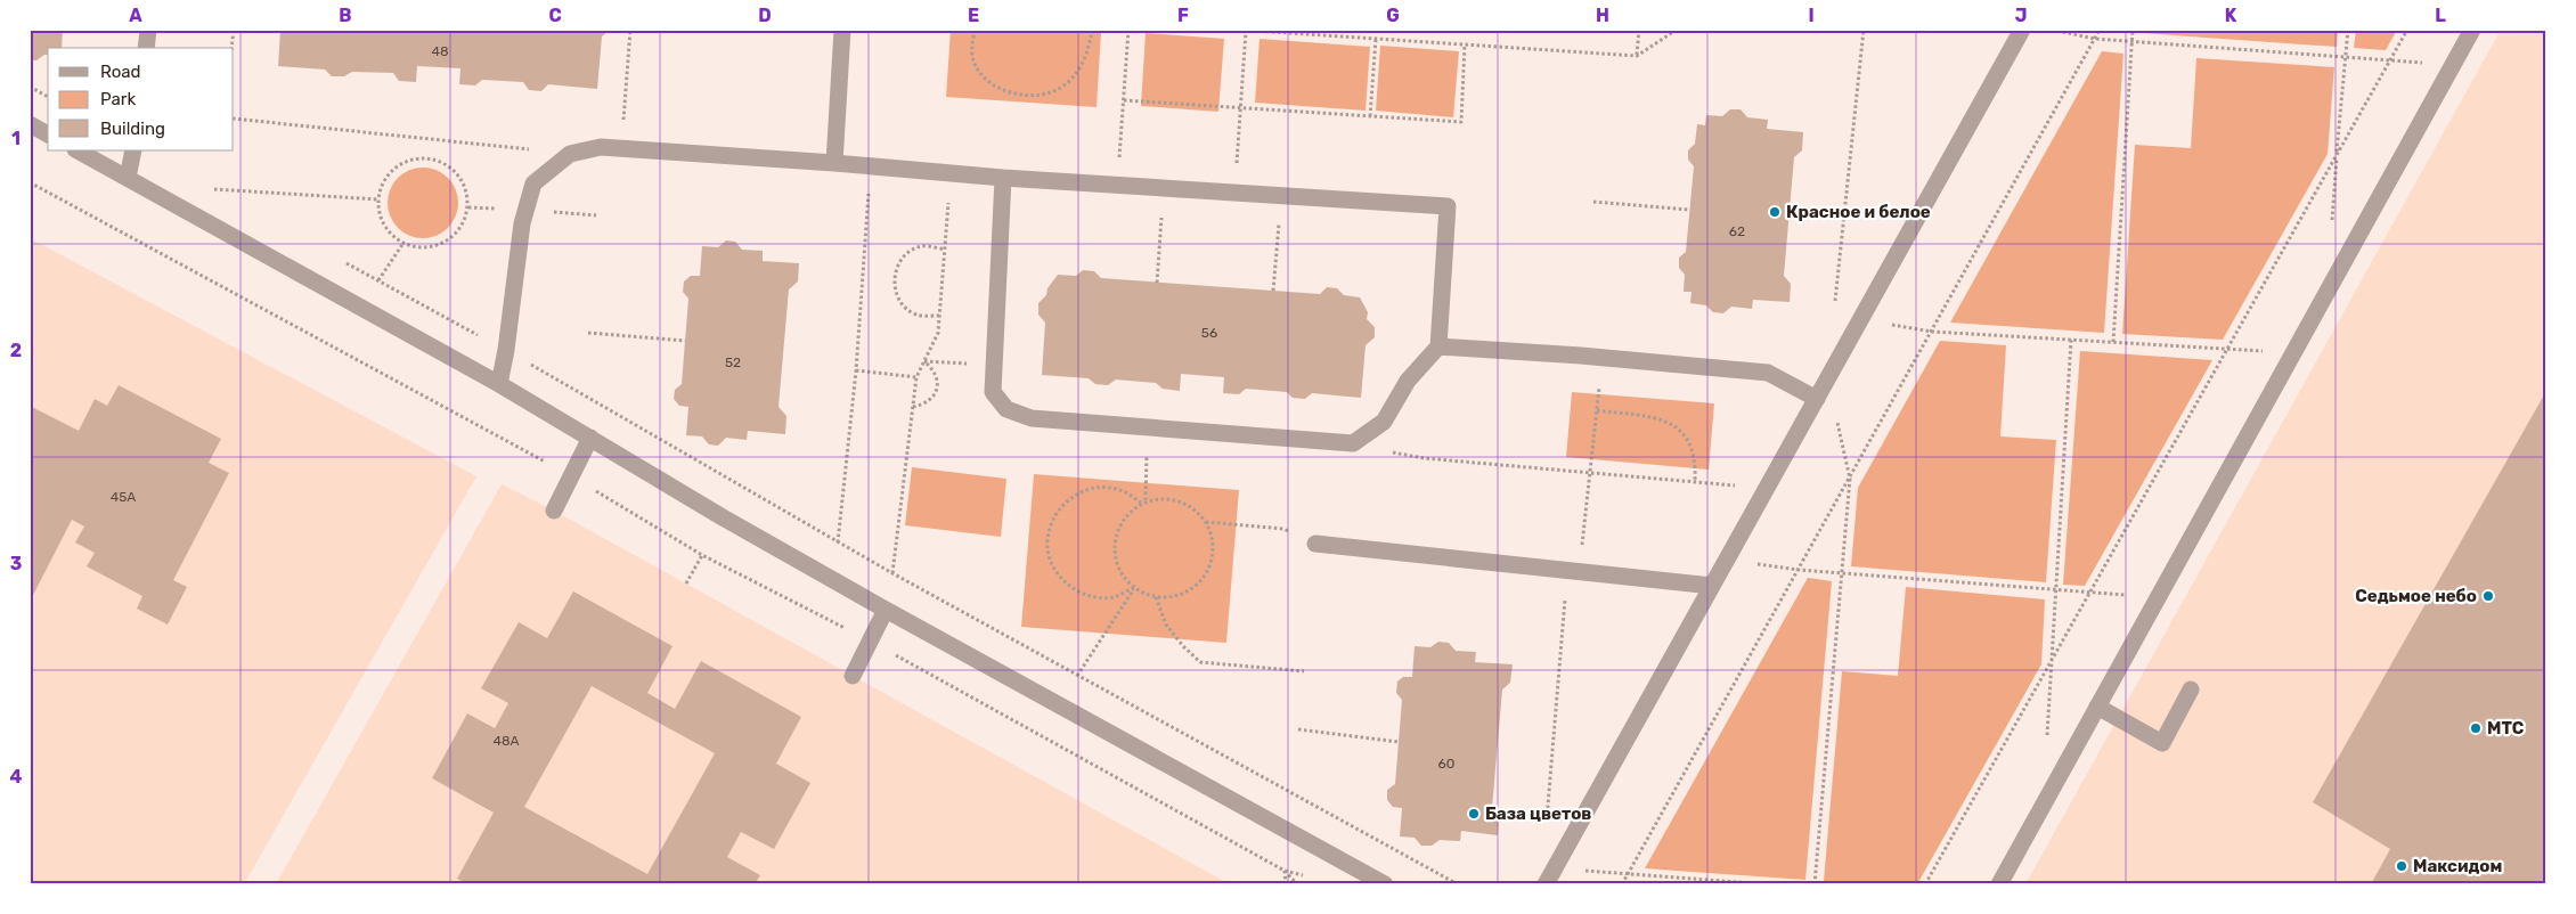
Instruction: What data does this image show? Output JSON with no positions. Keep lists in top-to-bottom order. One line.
{"places":["Красное и белое","Седьмое небо","МТС","База цветов","Максидом"],"house_numbers":["48","62","56","52","45А","48А","60"],"legend":["Road","Park","Building"],"grid":{"columns":["A","B","C","D","E","F","G","H","I","J","K","L"],"rows":["1","2","3","4"]}}
